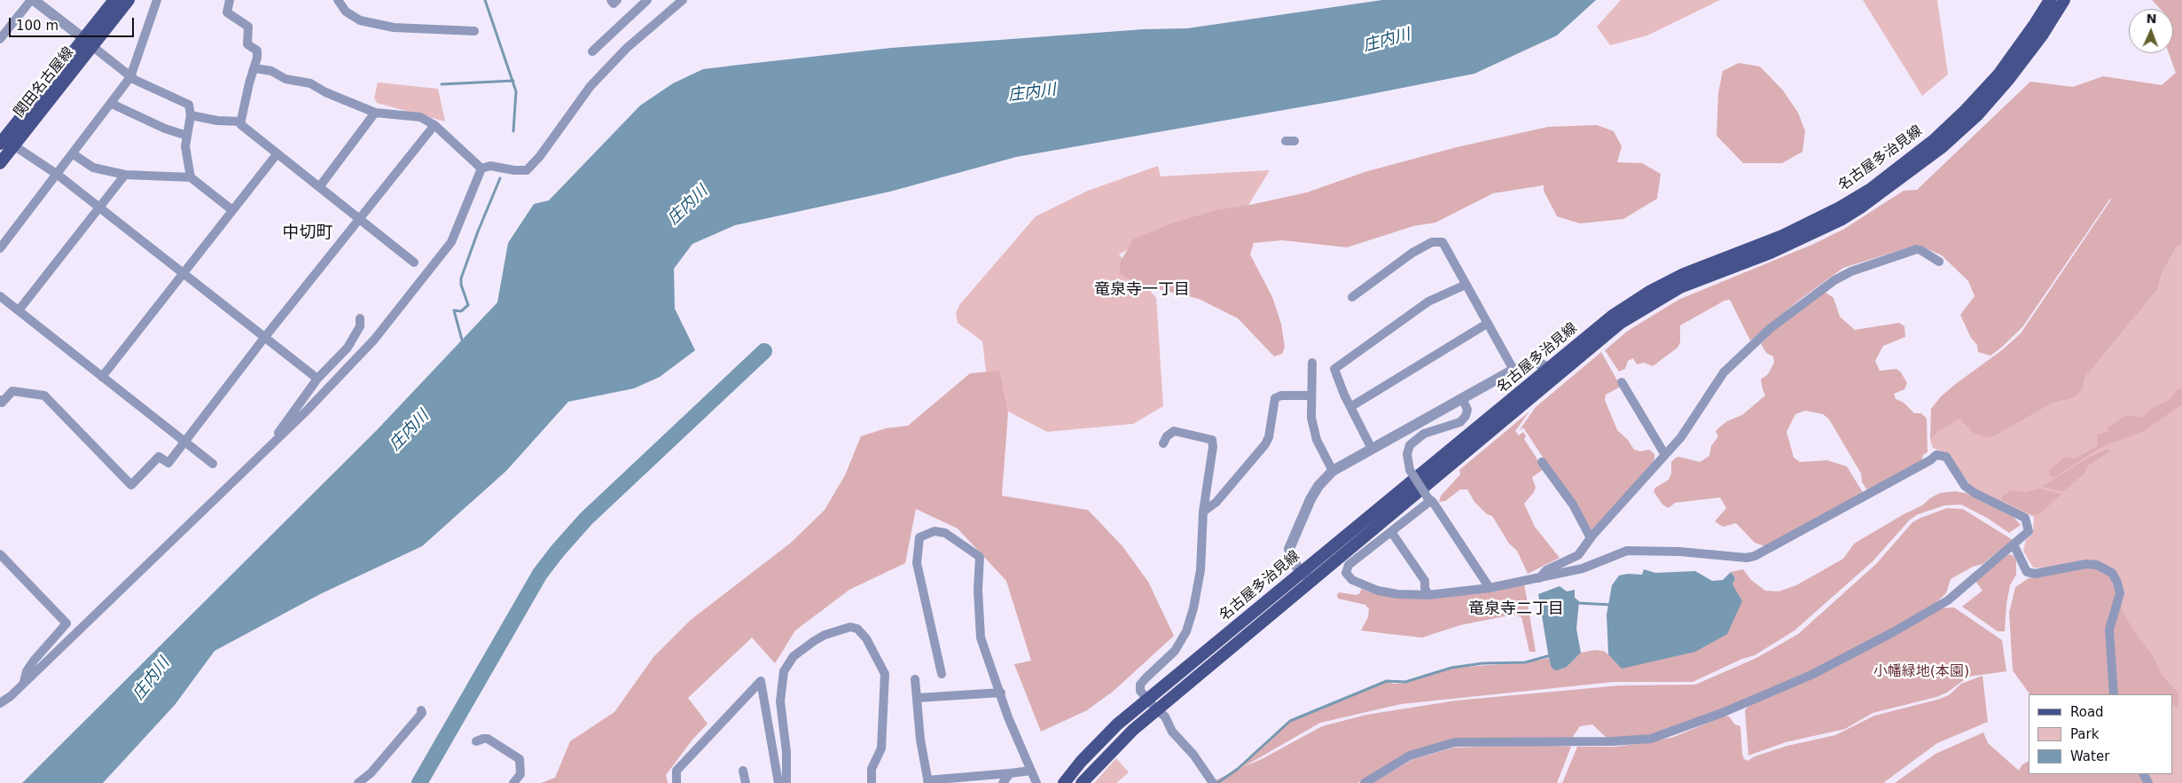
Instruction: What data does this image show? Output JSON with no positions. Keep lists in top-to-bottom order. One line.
{"streets":{"main road":["関田名古屋線","名古屋多治見線"]},"districts":["中切町","竜泉寺一丁目","竜泉寺二丁目"],"water":["庄内川"],"parks":["小幡緑地(本園)"],"legend":["Road","Park","Water"],"scale_bar":"100 m","north":"top"}
